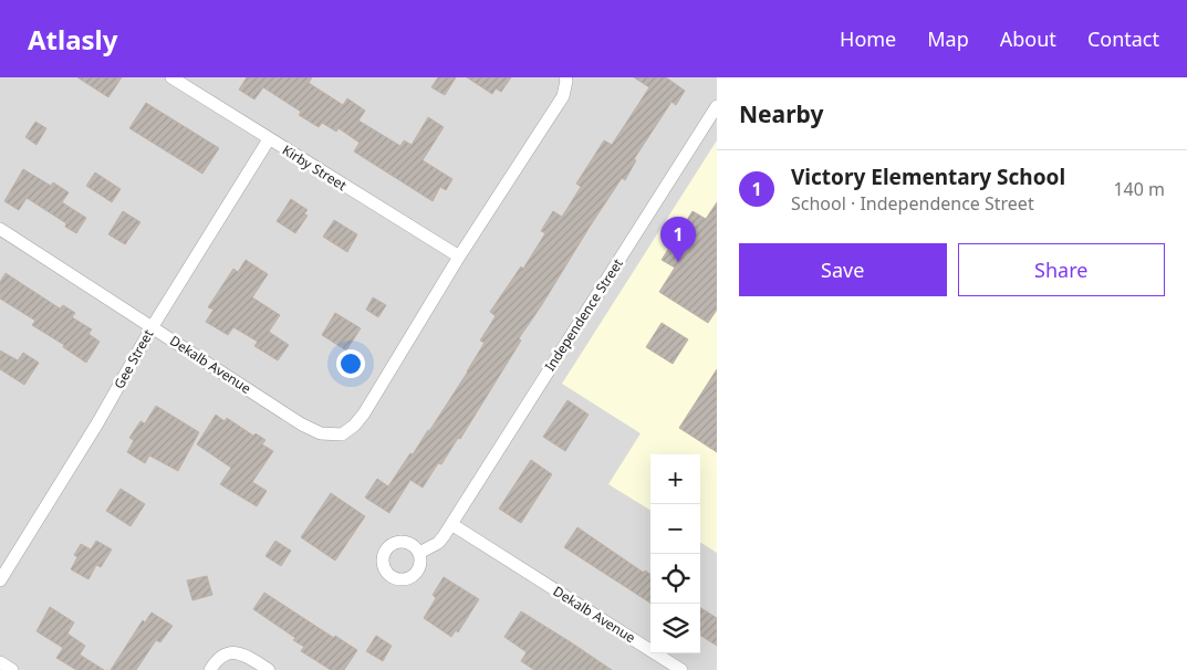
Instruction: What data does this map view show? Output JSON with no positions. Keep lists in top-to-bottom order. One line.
{"streets":{"street":["Kirby Street","Independence Street","Gee Street","Dekalb Avenue"]},"crossings":[["Kirby Street","Gee Street"],["Kirby Street","Dekalb Avenue"],["Independence Street","Dekalb Avenue"],["Gee Street","Dekalb Avenue"]],"page":{"header":"Atlasly","nav":["Home","Map","About","Contact"],"heading":"Nearby","list":[{"mark":"1","name":"Victory Elementary School","note":"School · Independence Street","value":"140 m"}],"pins":"1","buttons":["Save","Share"],"map_buttons":["+","−"]}}
